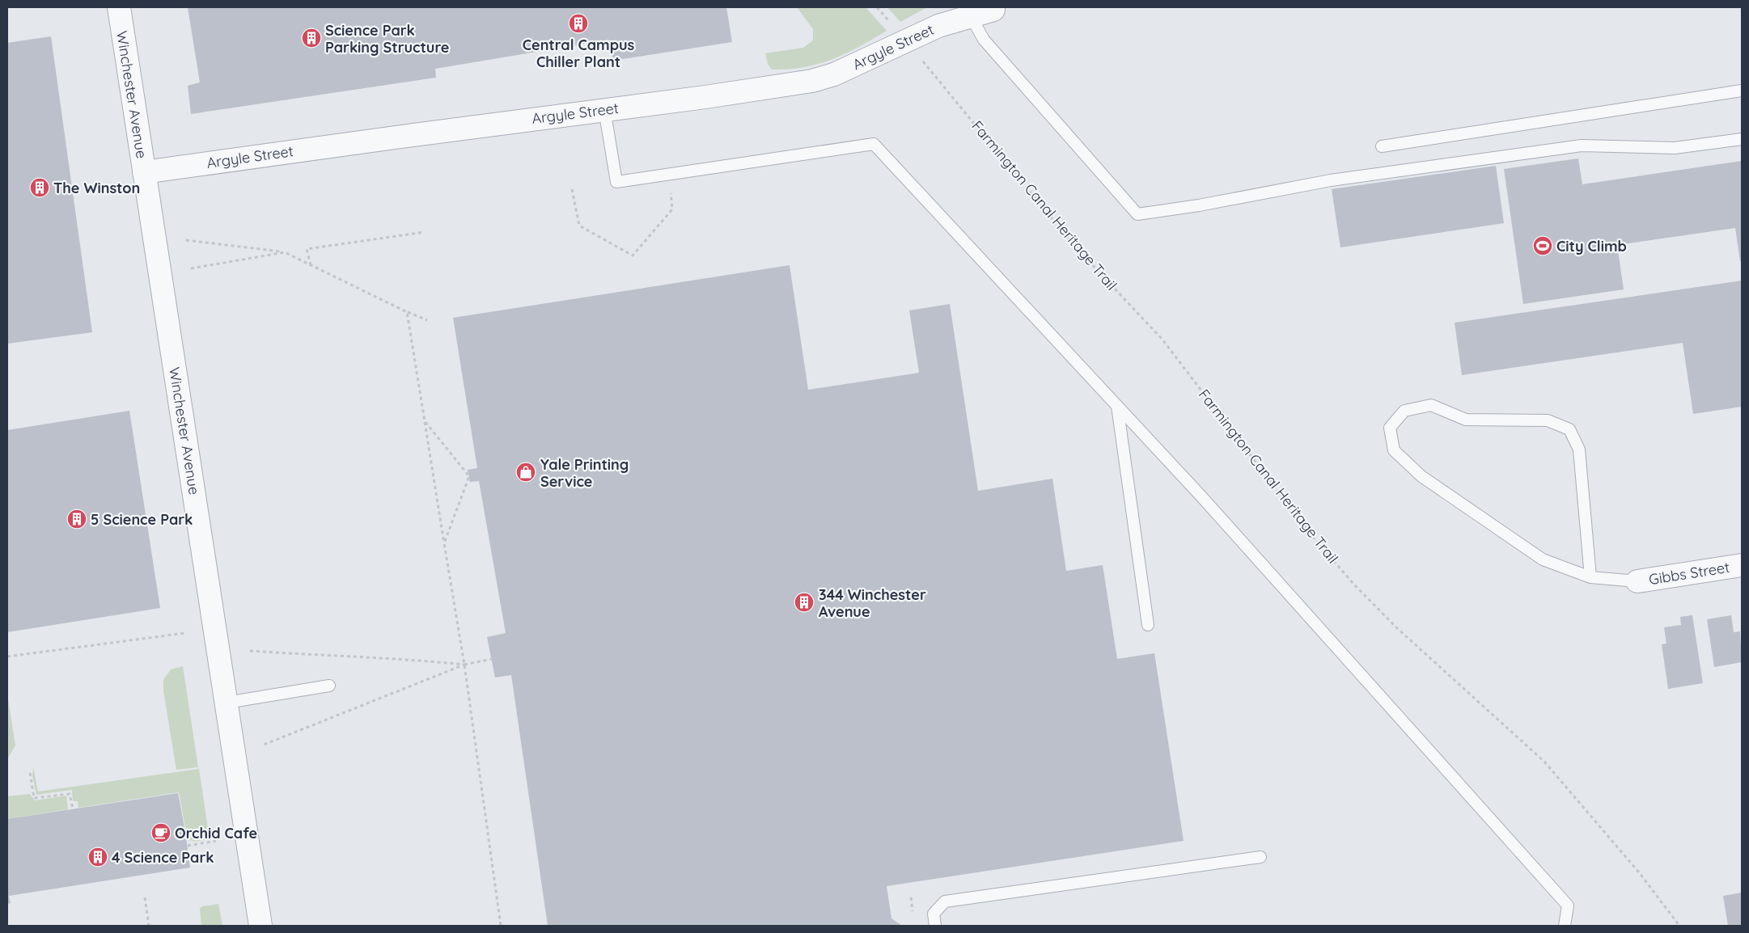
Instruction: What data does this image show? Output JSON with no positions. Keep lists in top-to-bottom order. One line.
{"streets":{"street":["Argyle Street","Winchester Avenue","Gibbs Street"],"path":["Farmington Canal Heritage Trail"]},"crossings":[["Argyle Street","Winchester Avenue"],["Argyle Street","Farmington Canal Heritage Trail"]],"places":{"building":["Central Campus Chiller Plant","Science Park Parking Structure","The Winston","5 Science Park","344 Winchester Avenue","4 Science Park"],"sports":["City Climb"],"shop":["Yale Printing Service"],"cafe":["Orchid Cafe"]}}
